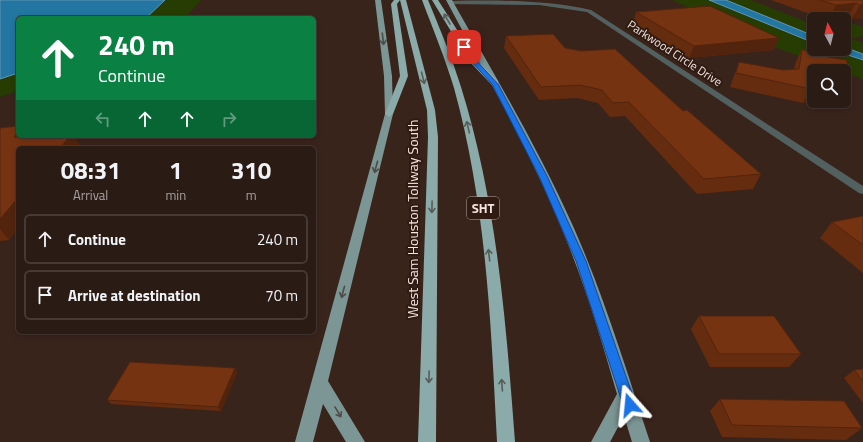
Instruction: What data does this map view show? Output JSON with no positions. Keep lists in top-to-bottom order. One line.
{"streets":{"highway":["SHT","West Sam Houston Tollway South"],"street":["Parkwood Circle Drive"]},"north":"top","page":{"turn":["240 m","Continue"],"eta":["08:31","Arrival","1","min","310","m"],"list":[{"name":"Continue","value":"240 m"},{"name":"Arrive at destination","value":"70 m"}]}}
